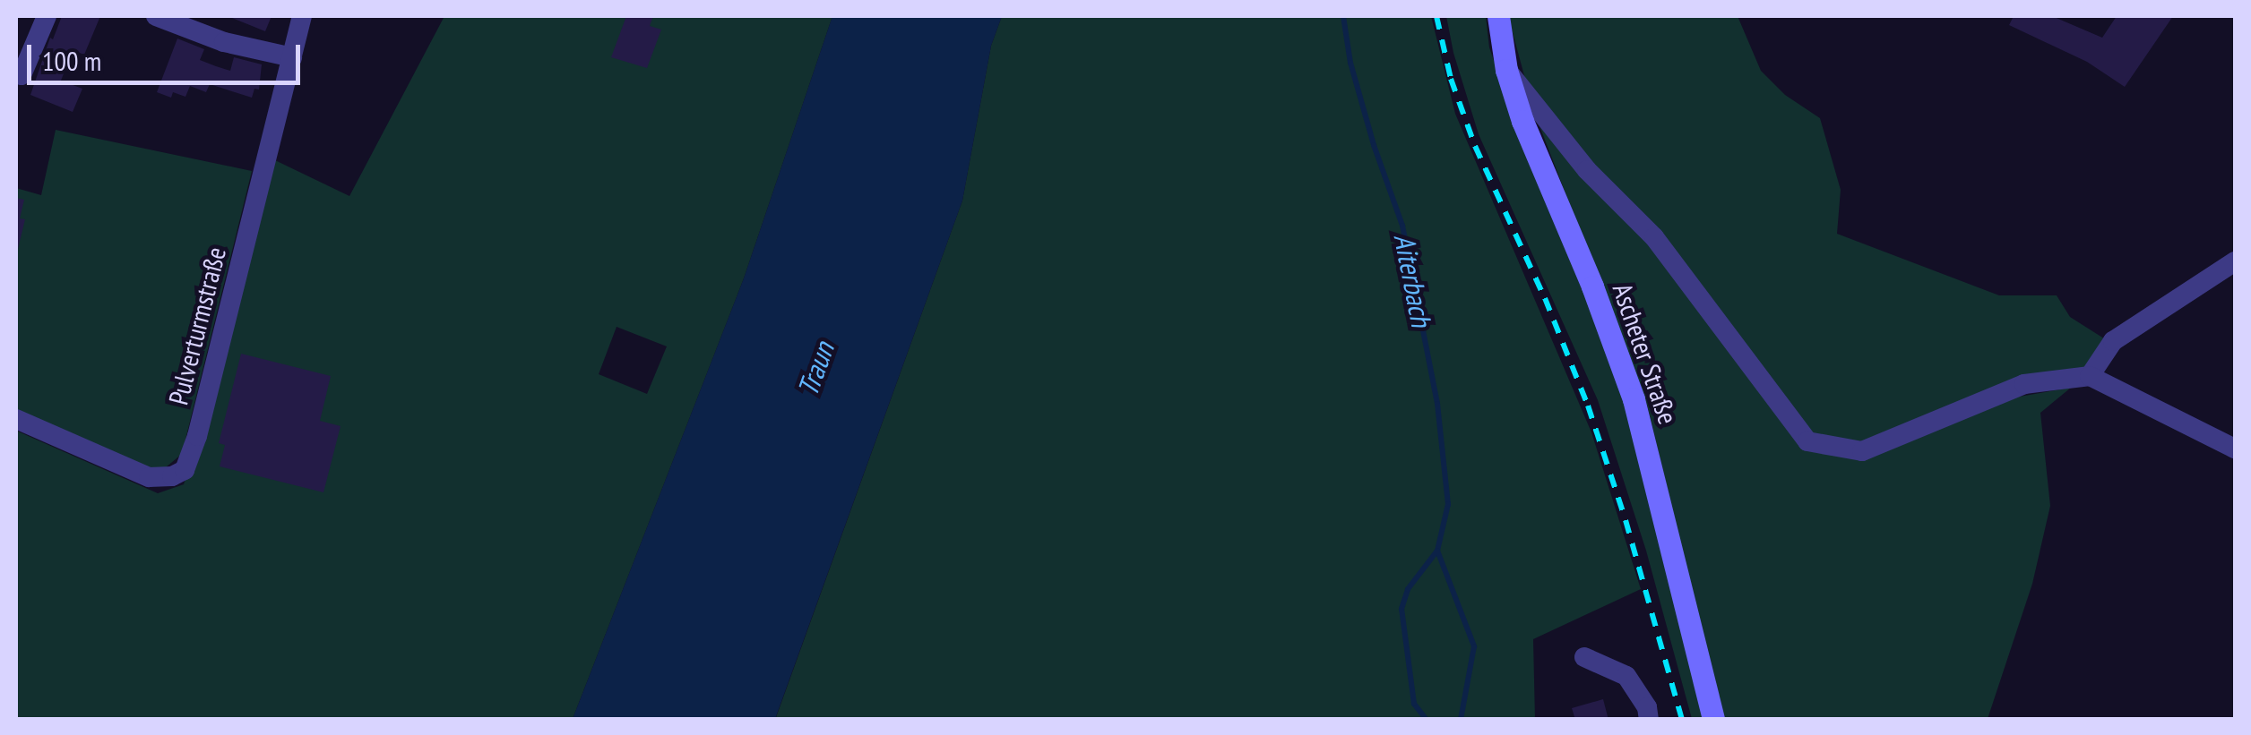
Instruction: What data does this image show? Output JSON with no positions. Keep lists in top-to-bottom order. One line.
{"streets":{"main road":["Ascheter Straße"],"street":["Pulverturmstraße"]},"water":["Aiterbach","Traun"],"scale_bar":"100 m"}
